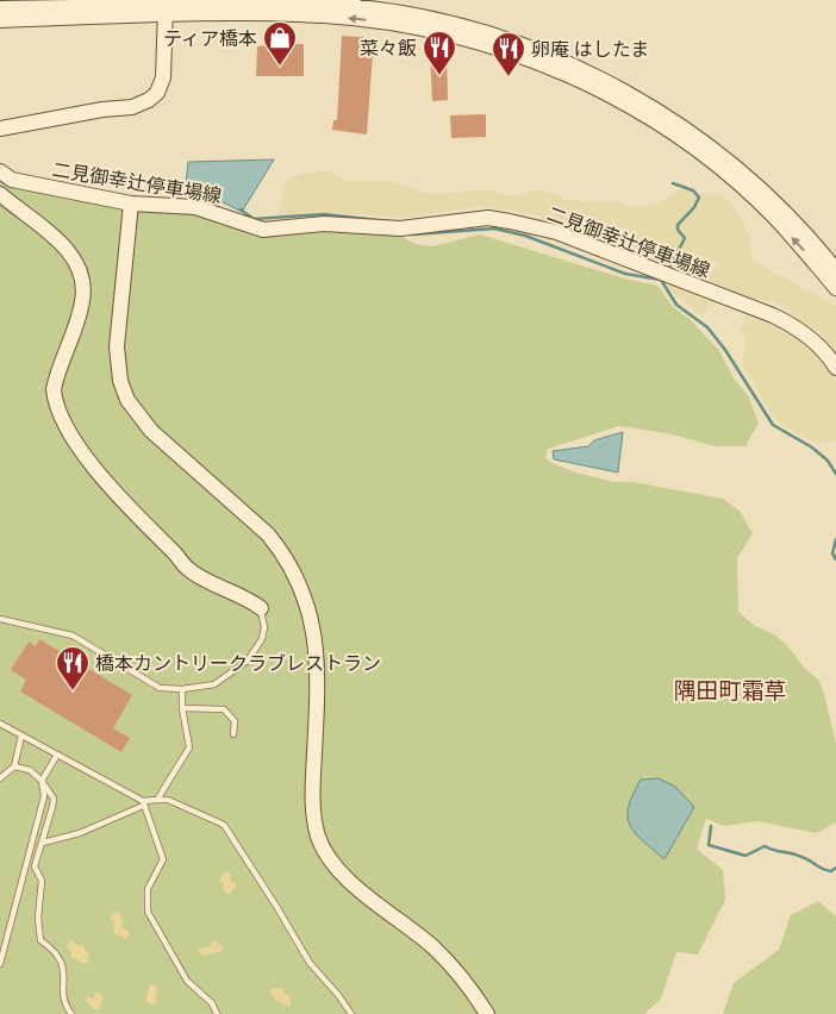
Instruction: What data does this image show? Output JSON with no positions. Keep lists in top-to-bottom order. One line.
{"streets":{"street":["二見御幸辻停車場線"]},"districts":["隅田町霜草"],"places":{"shop":["ティア橋本"],"restaurant":["菜々飯","卵庵 はしたま","橋本カントリークラブレストラン"]}}
